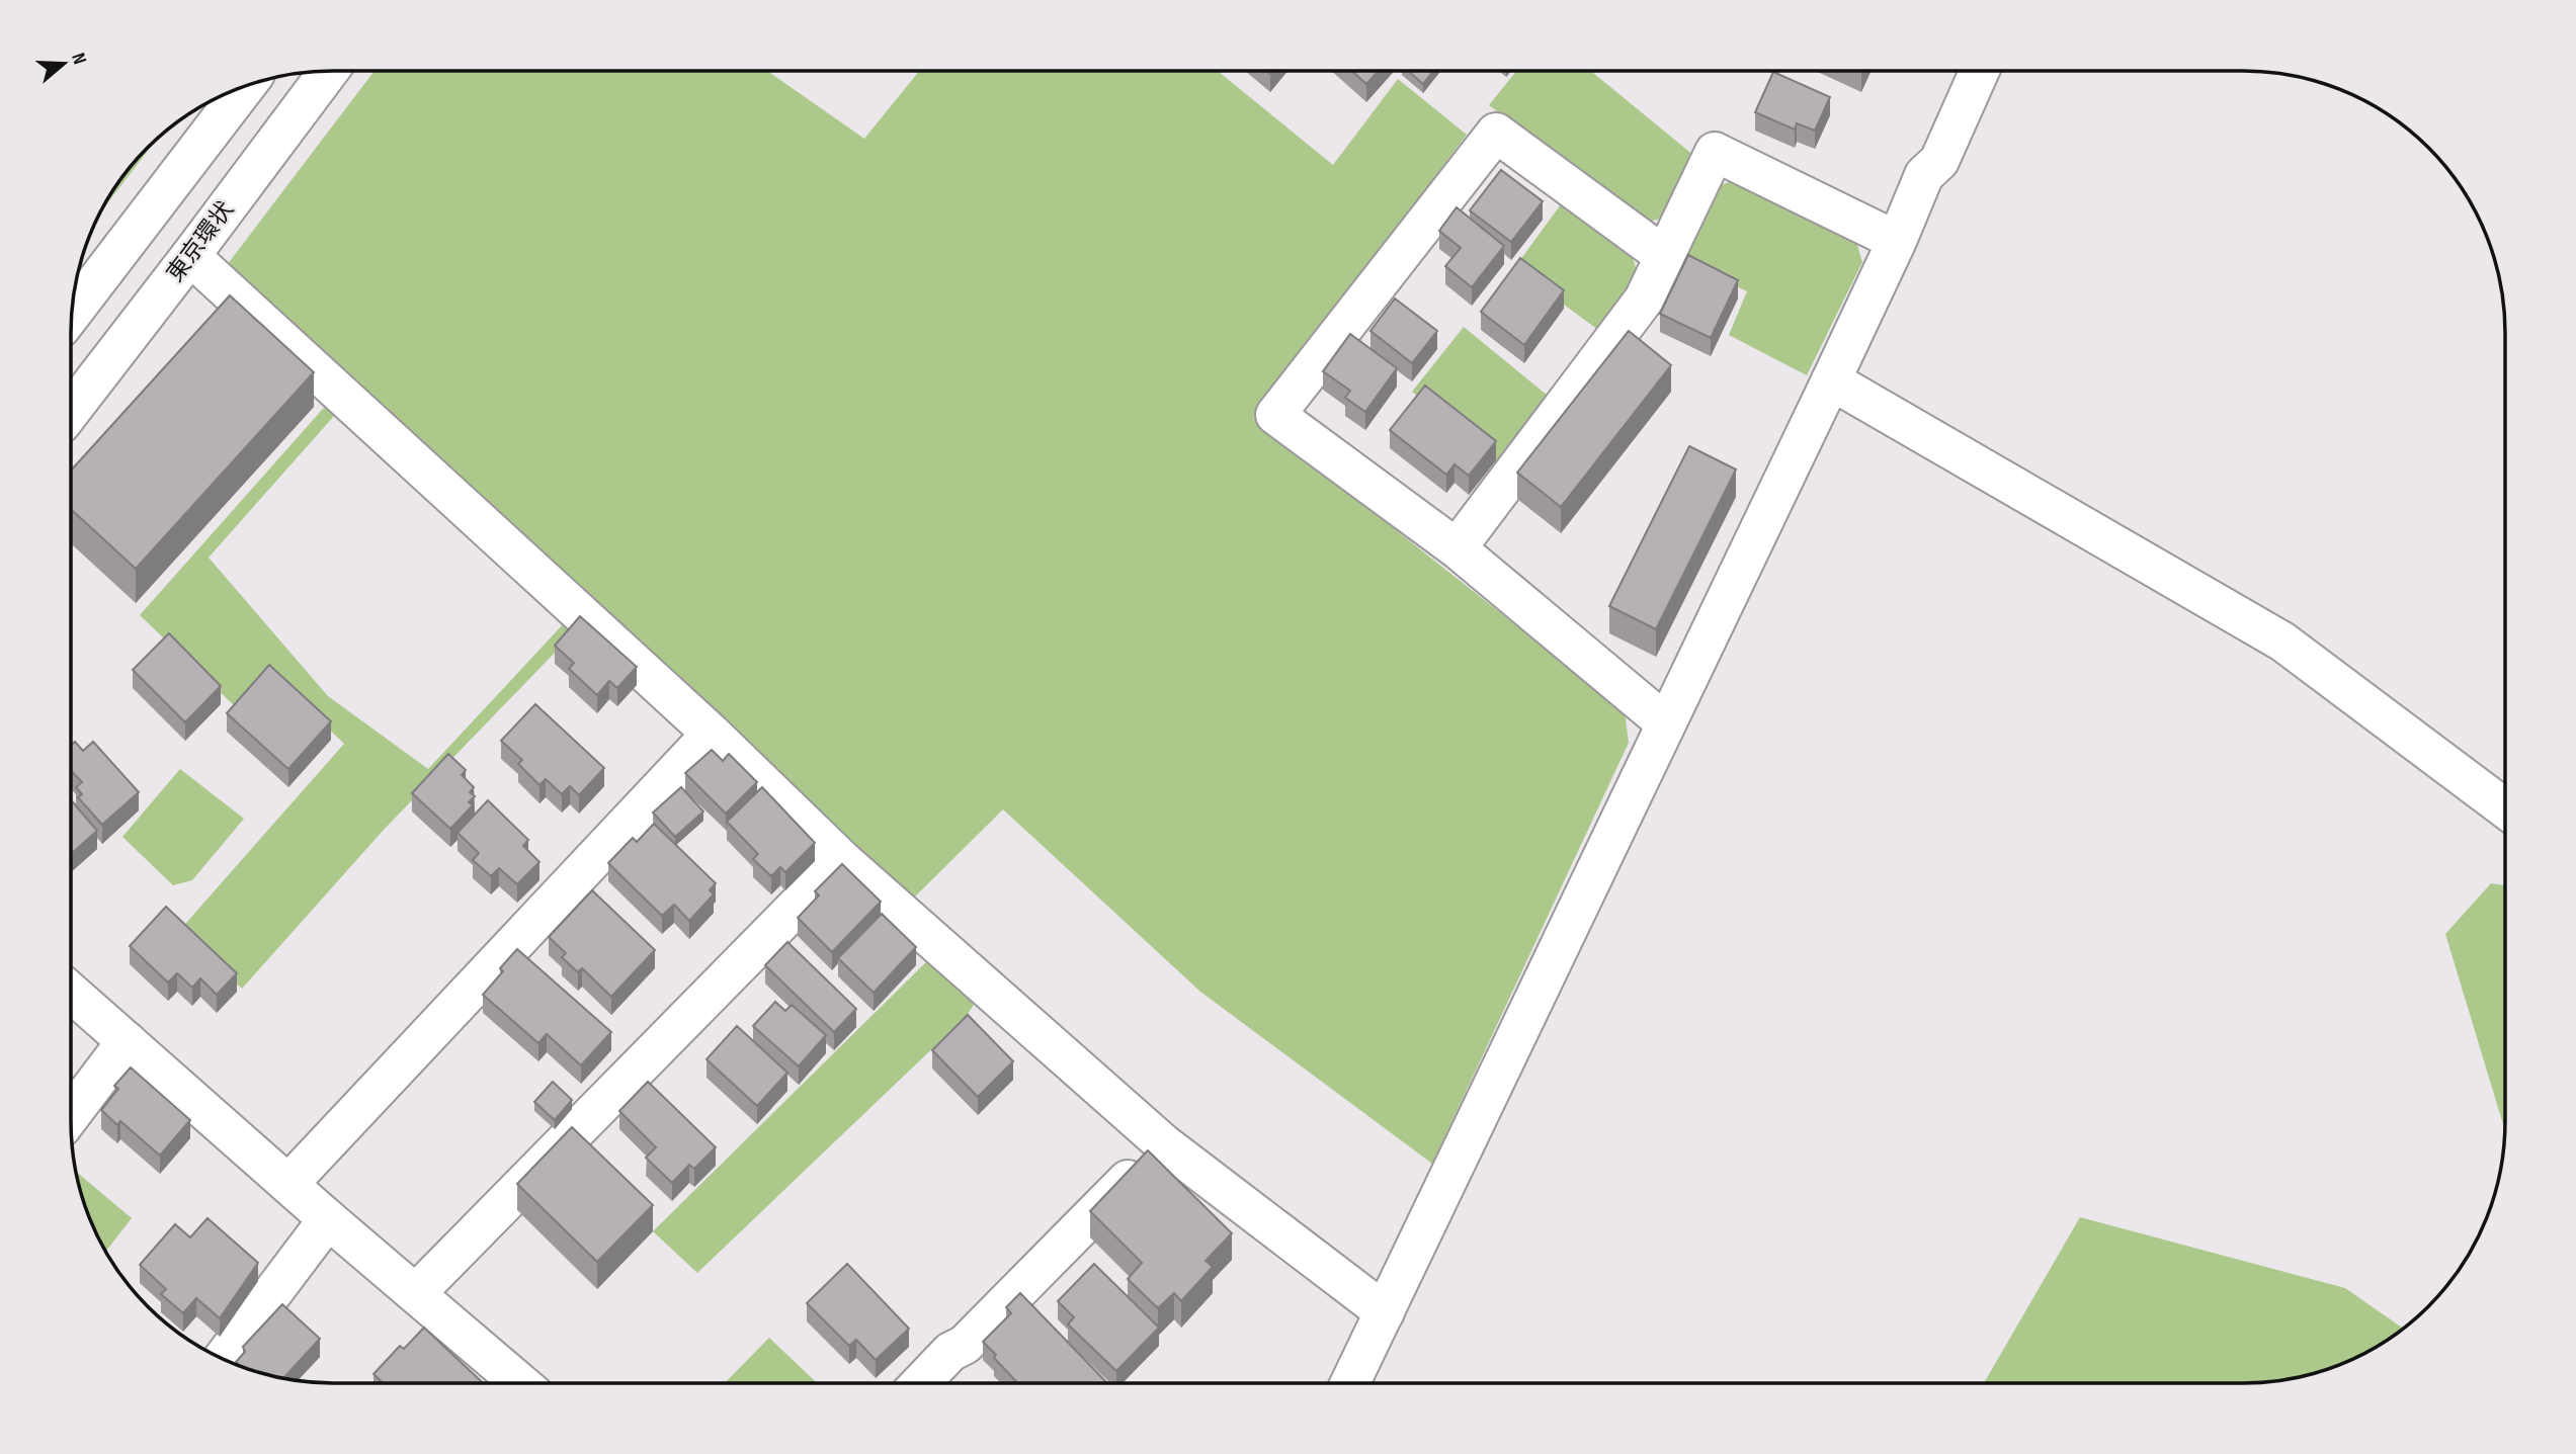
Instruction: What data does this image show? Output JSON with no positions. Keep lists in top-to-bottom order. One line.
{"streets":{"main road":["東京環状"]},"north":"right"}
